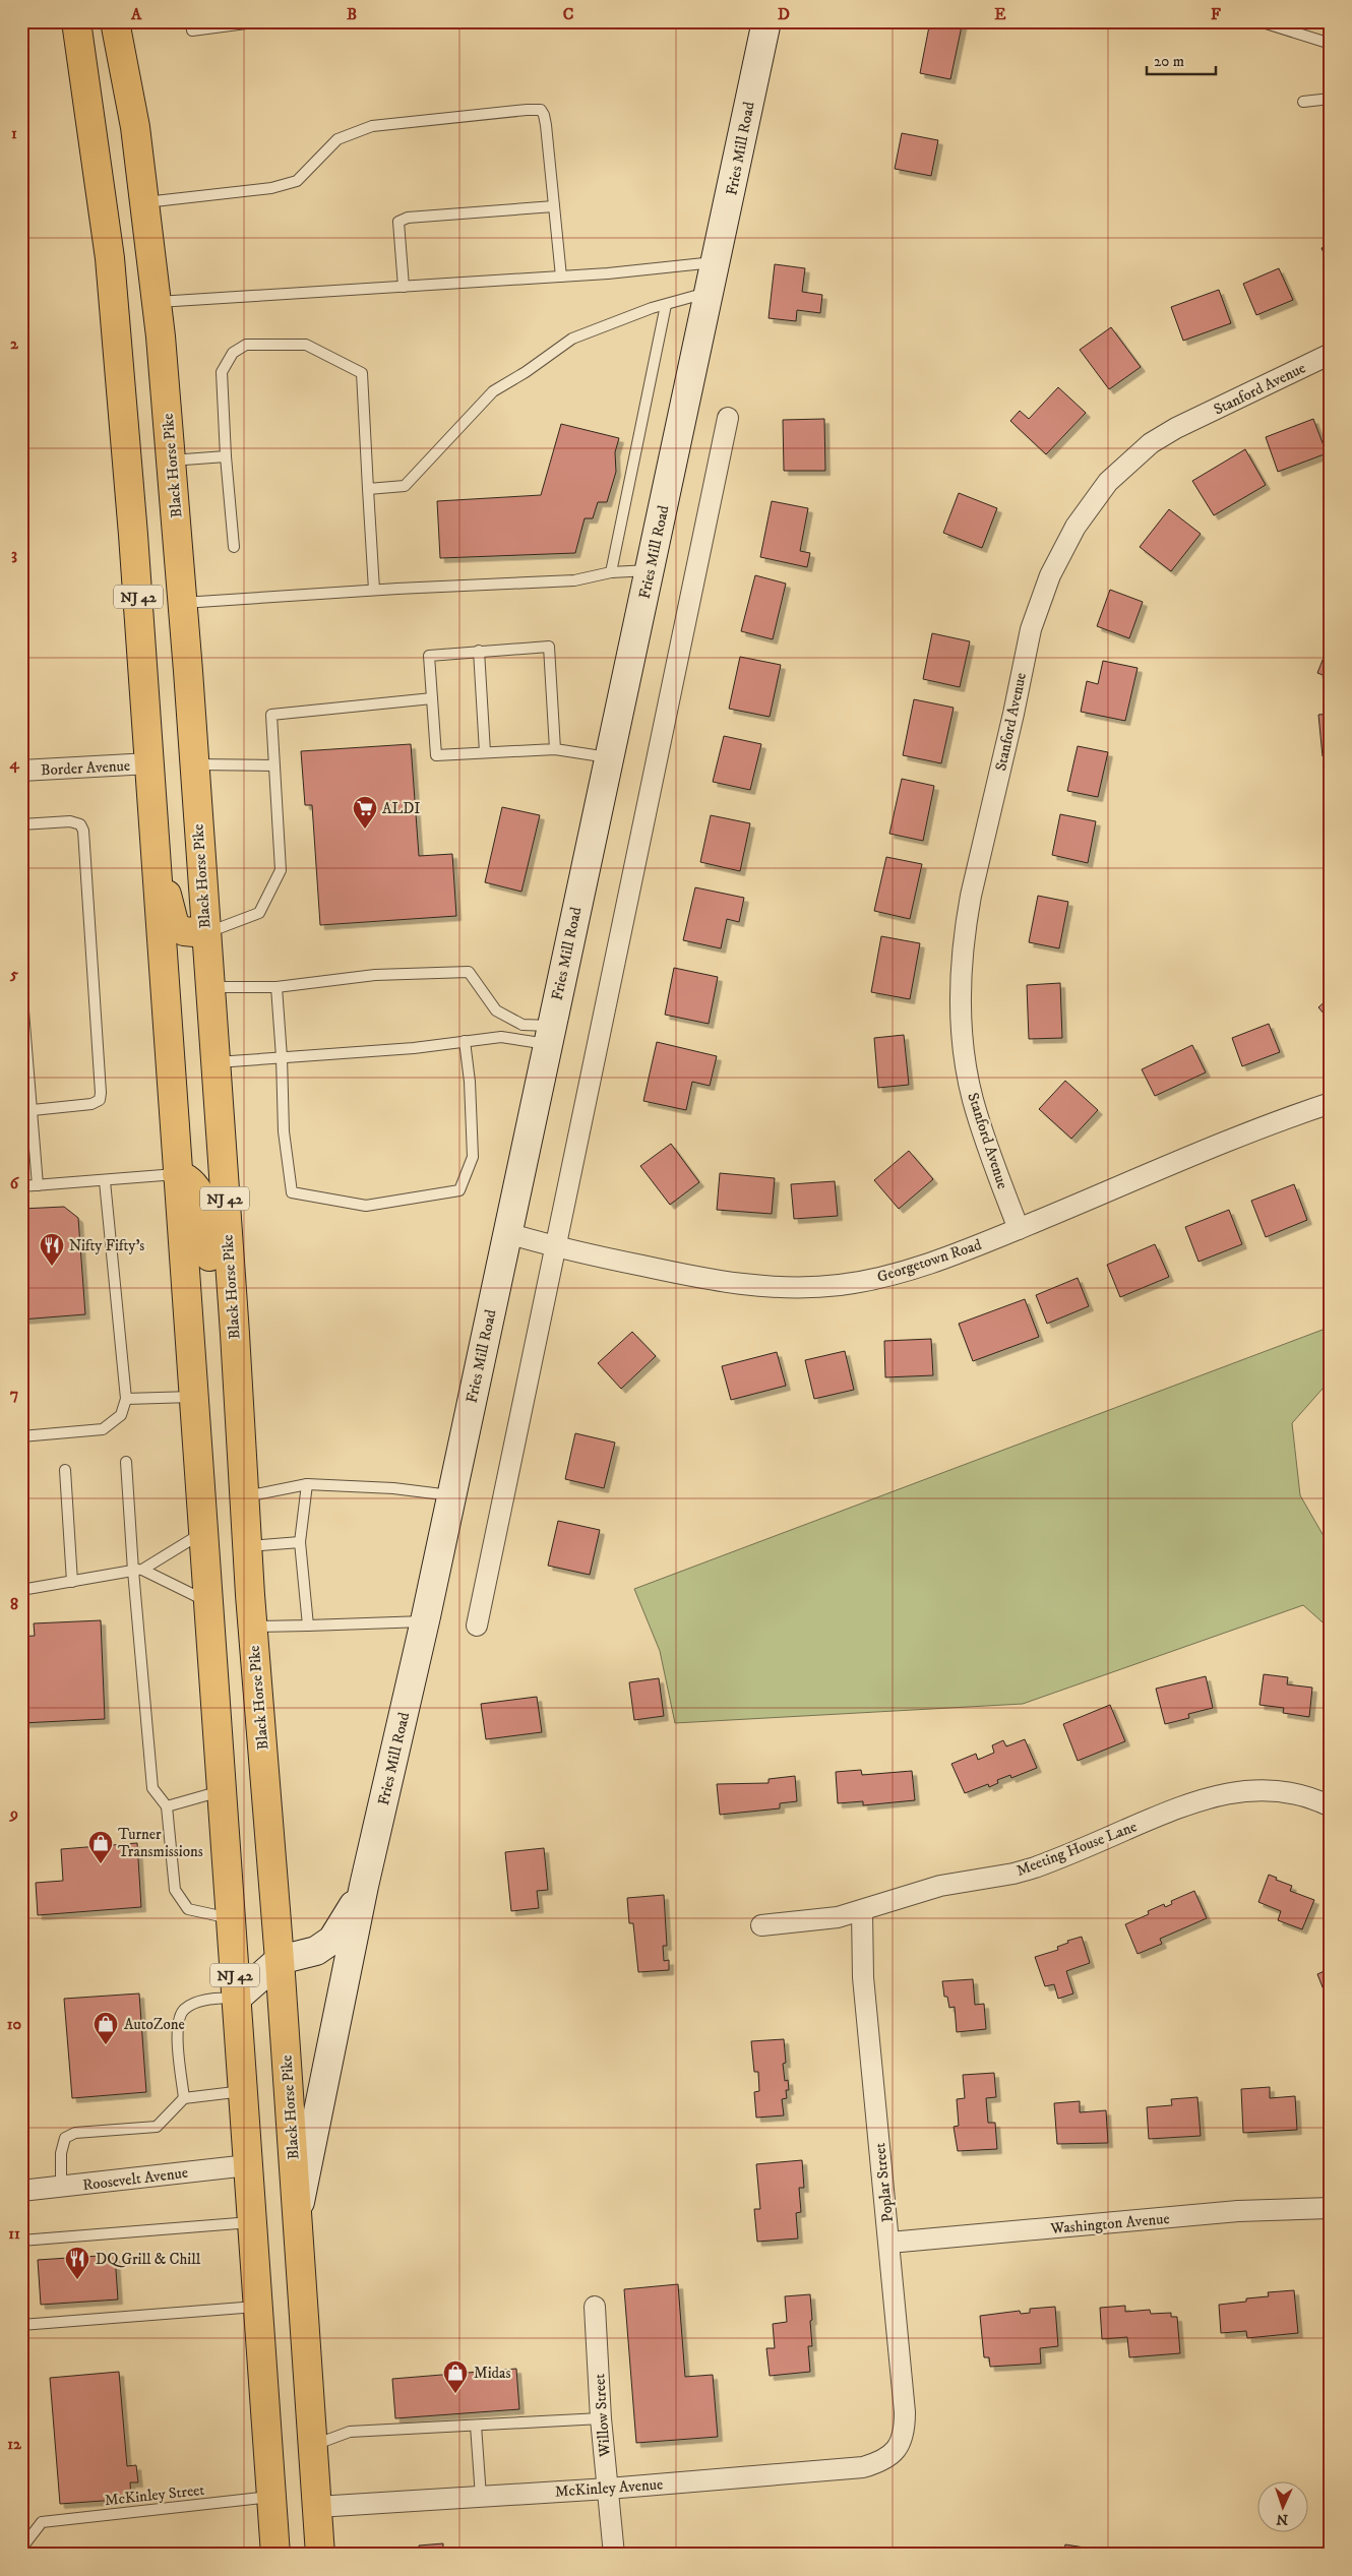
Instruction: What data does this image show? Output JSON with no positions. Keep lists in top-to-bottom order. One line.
{"streets":{"highway":["Black Horse Pike","NJ 42"],"main road":["Fries Mill Road"],"street":["Stanford Avenue","Border Avenue","Georgetown Road","Meeting House Lane","Roosevelt Avenue","Poplar Street","Washington Avenue","Willow Street","McKinley Avenue"],"lane":["McKinley Street"]},"crossings":[["Fries Mill Road","Black Horse Pike"],["Fries Mill Road","NJ 42"],["Fries Mill Road","Georgetown Road"],["Stanford Avenue","Georgetown Road"],["Black Horse Pike","McKinley Avenue"],["NJ 42","Border Avenue"],["NJ 42","Roosevelt Avenue"],["NJ 42","McKinley Street"],["Meeting House Lane","Poplar Street"],["Poplar Street","Washington Avenue"],["Poplar Street","McKinley Avenue"],["Willow Street","McKinley Avenue"]],"places":{"supermarket":["ALDI"],"restaurant":["Nifty Fifty's","DQ Grill & Chill"],"shop":["Turner Transmissions","AutoZone","Midas"]},"scale_bar":"20 m","north":"bottom","grid":{"columns":["A","B","C","D","E","F"],"rows":["1","2","3","4","5","6","7","8","9","10","11","12"]}}
